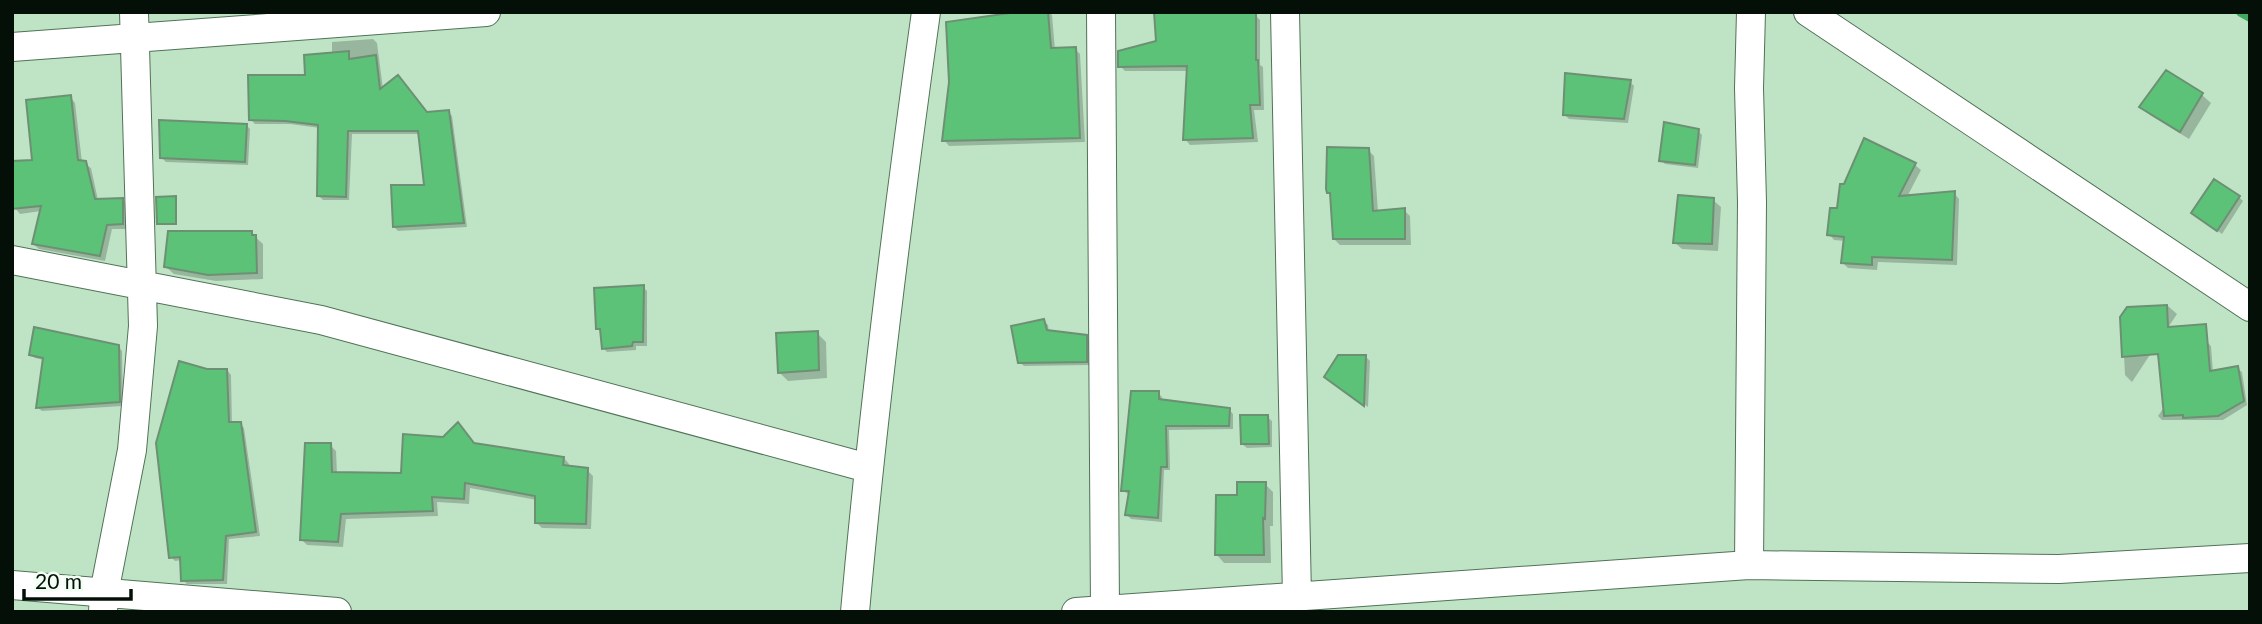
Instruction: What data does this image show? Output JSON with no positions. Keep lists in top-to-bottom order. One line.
{"scale_bar":"20 m"}
